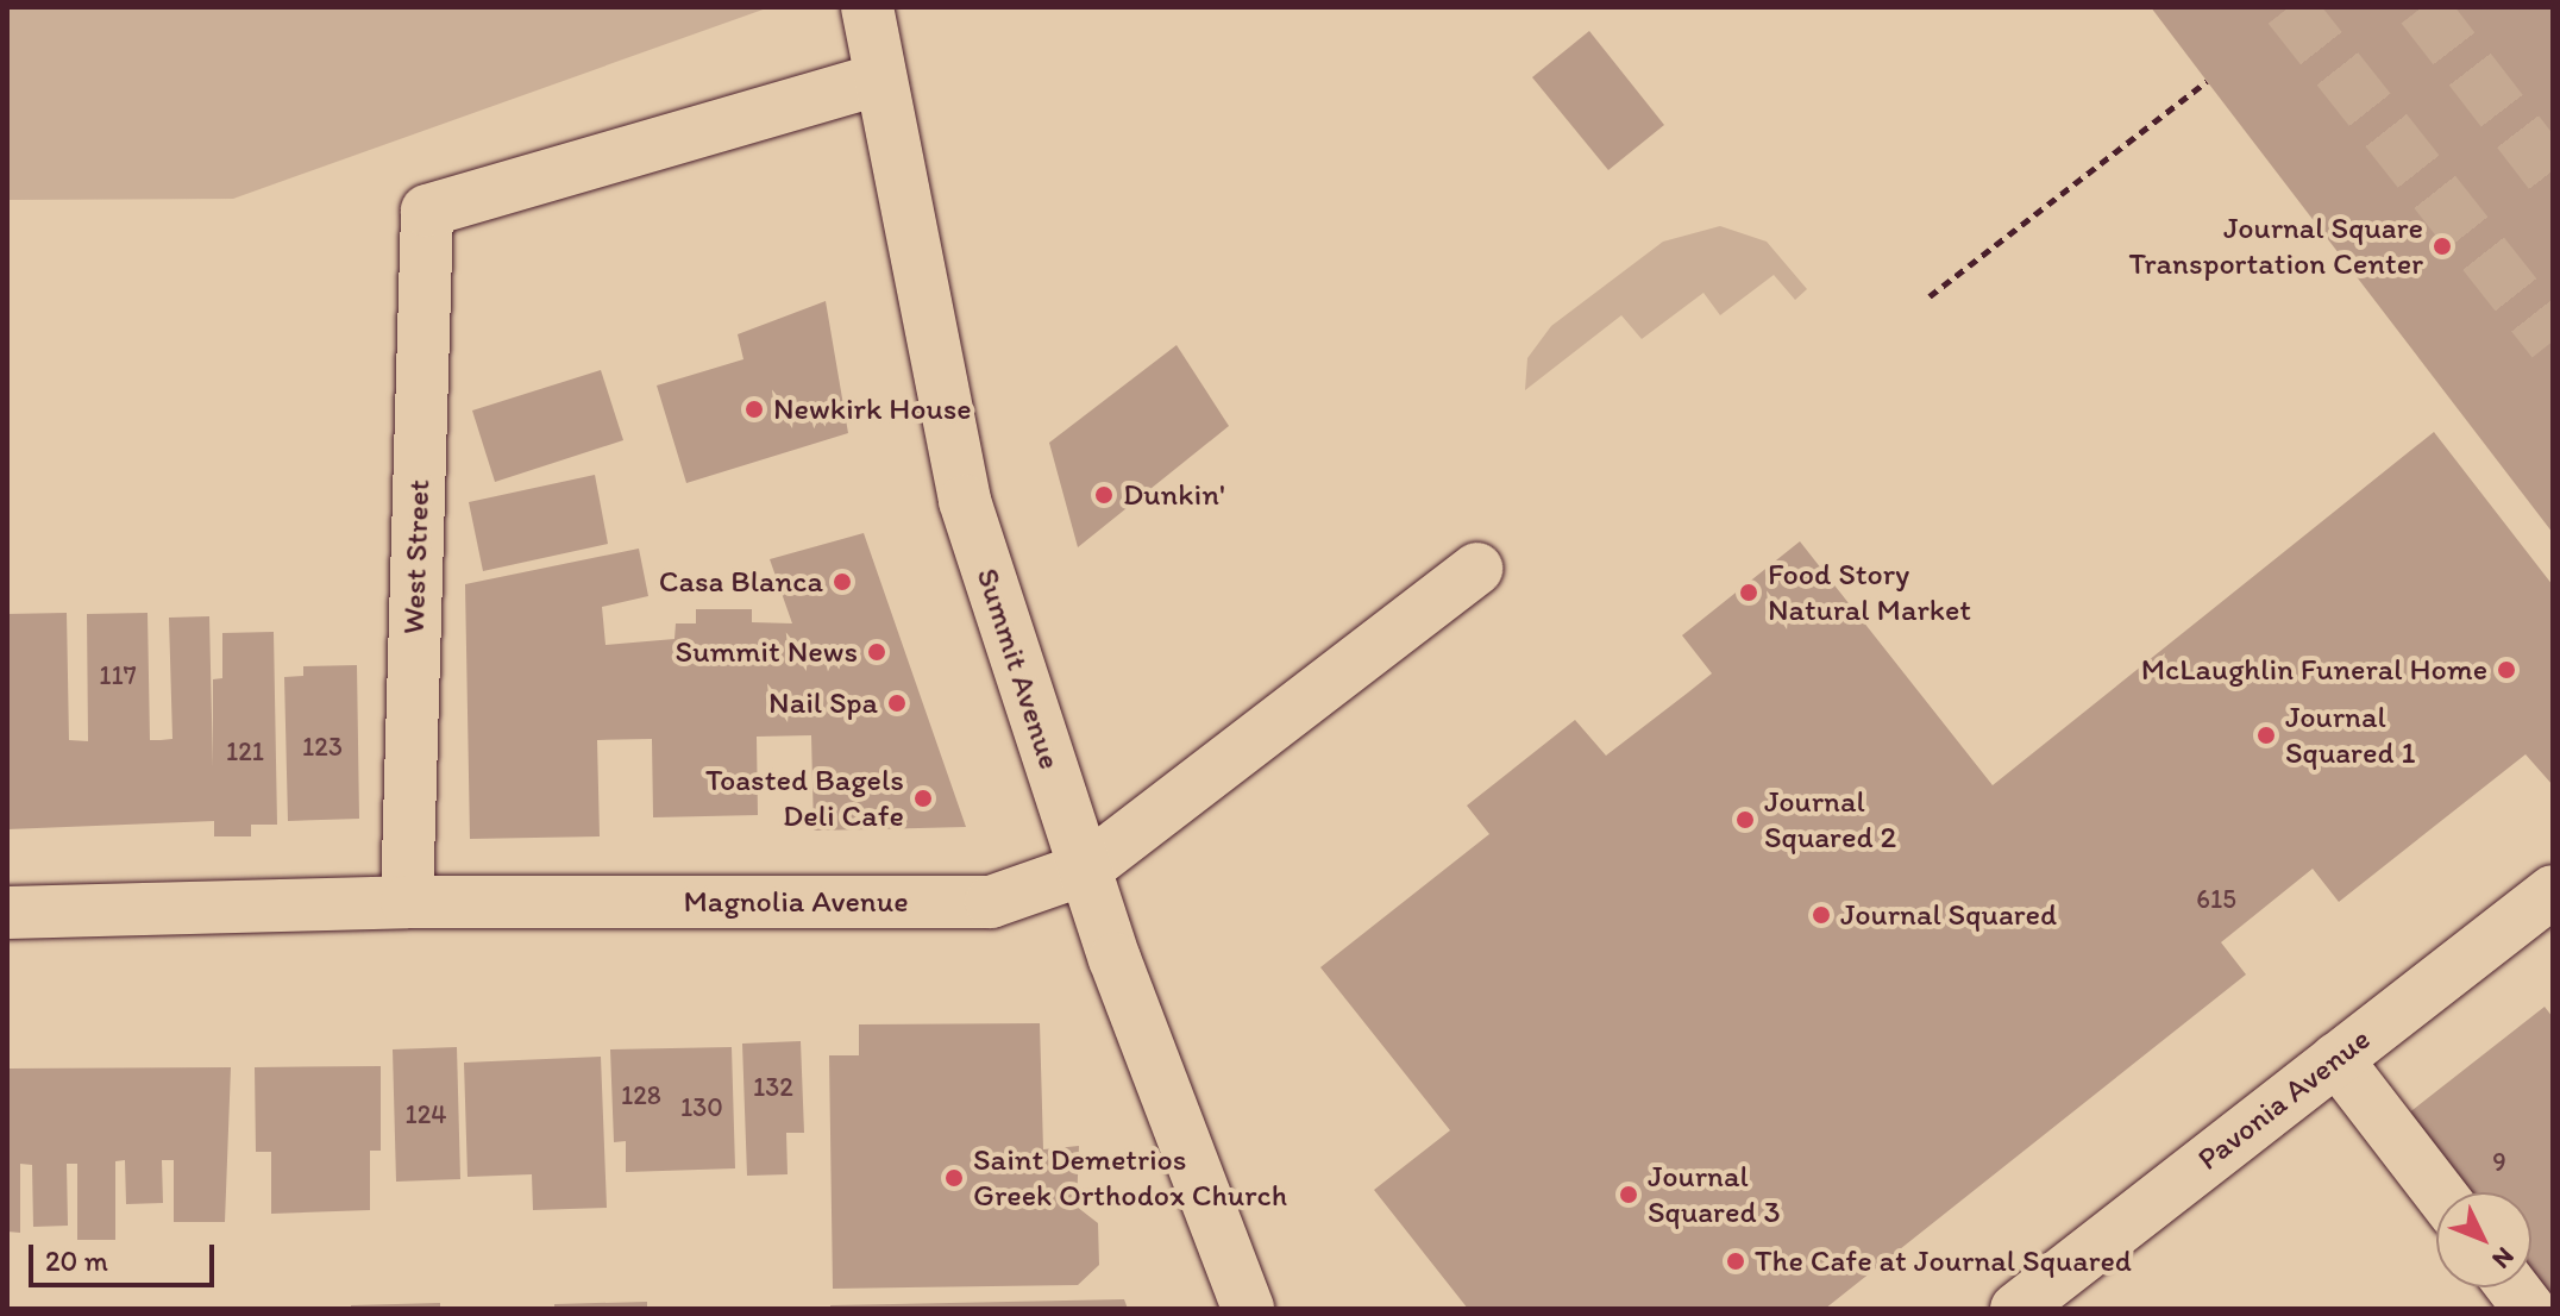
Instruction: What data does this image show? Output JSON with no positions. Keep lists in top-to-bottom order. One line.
{"streets":{"street":["West Street","Summit Avenue","Magnolia Avenue","Pavonia Avenue"]},"crossings":[["West Street","Summit Avenue"],["West Street","Magnolia Avenue"],["Summit Avenue","Magnolia Avenue"]],"places":["Journal Square Transportation Center","Newkirk House","Dunkin'","Casa Blanca","Food Story Natural Market","Summit News","McLaughlin Funeral Home","Nail Spa","Journal Squared 1","Toasted Bagels Deli Cafe","Journal Squared 2","Journal Squared","Saint Demetrios Greek Orthodox Church","Journal Squared 3","The Cafe at Journal Squared"],"house_numbers":["117","123","121","615","132","128","130","124","9"],"scale_bar":"20 m","north":"bottom right"}
